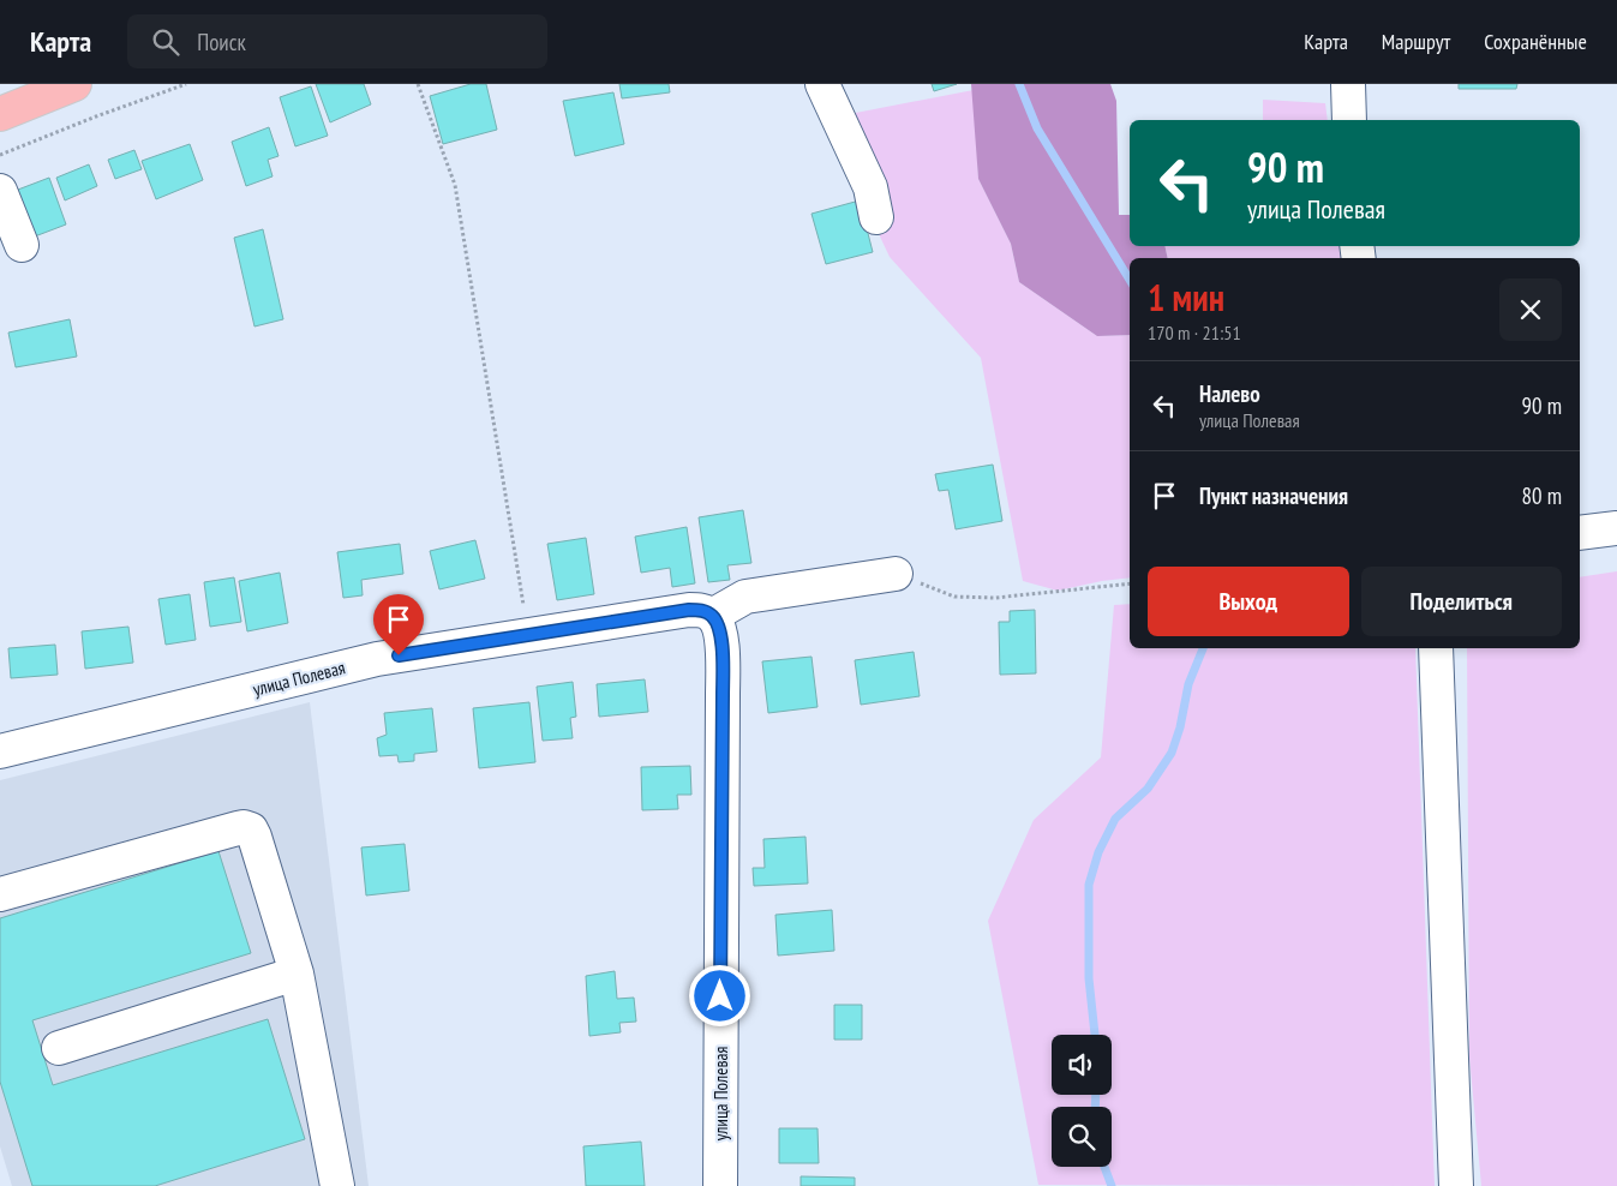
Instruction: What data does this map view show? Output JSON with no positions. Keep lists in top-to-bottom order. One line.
{"streets":{"street":["улица Полевая"]},"page":{"header":"Карта","search":"Поиск","nav":["Карта","Маршрут","Сохранённые"],"turn":["90 m","улица Полевая"],"heading":["1 мин","170 m · 21:51"],"list":[{"name":"Налево","note":"улица Полевая","value":"90 m"},{"name":"Пункт назначения","value":"80 m"}],"buttons":["Выход","Поделиться"]}}
